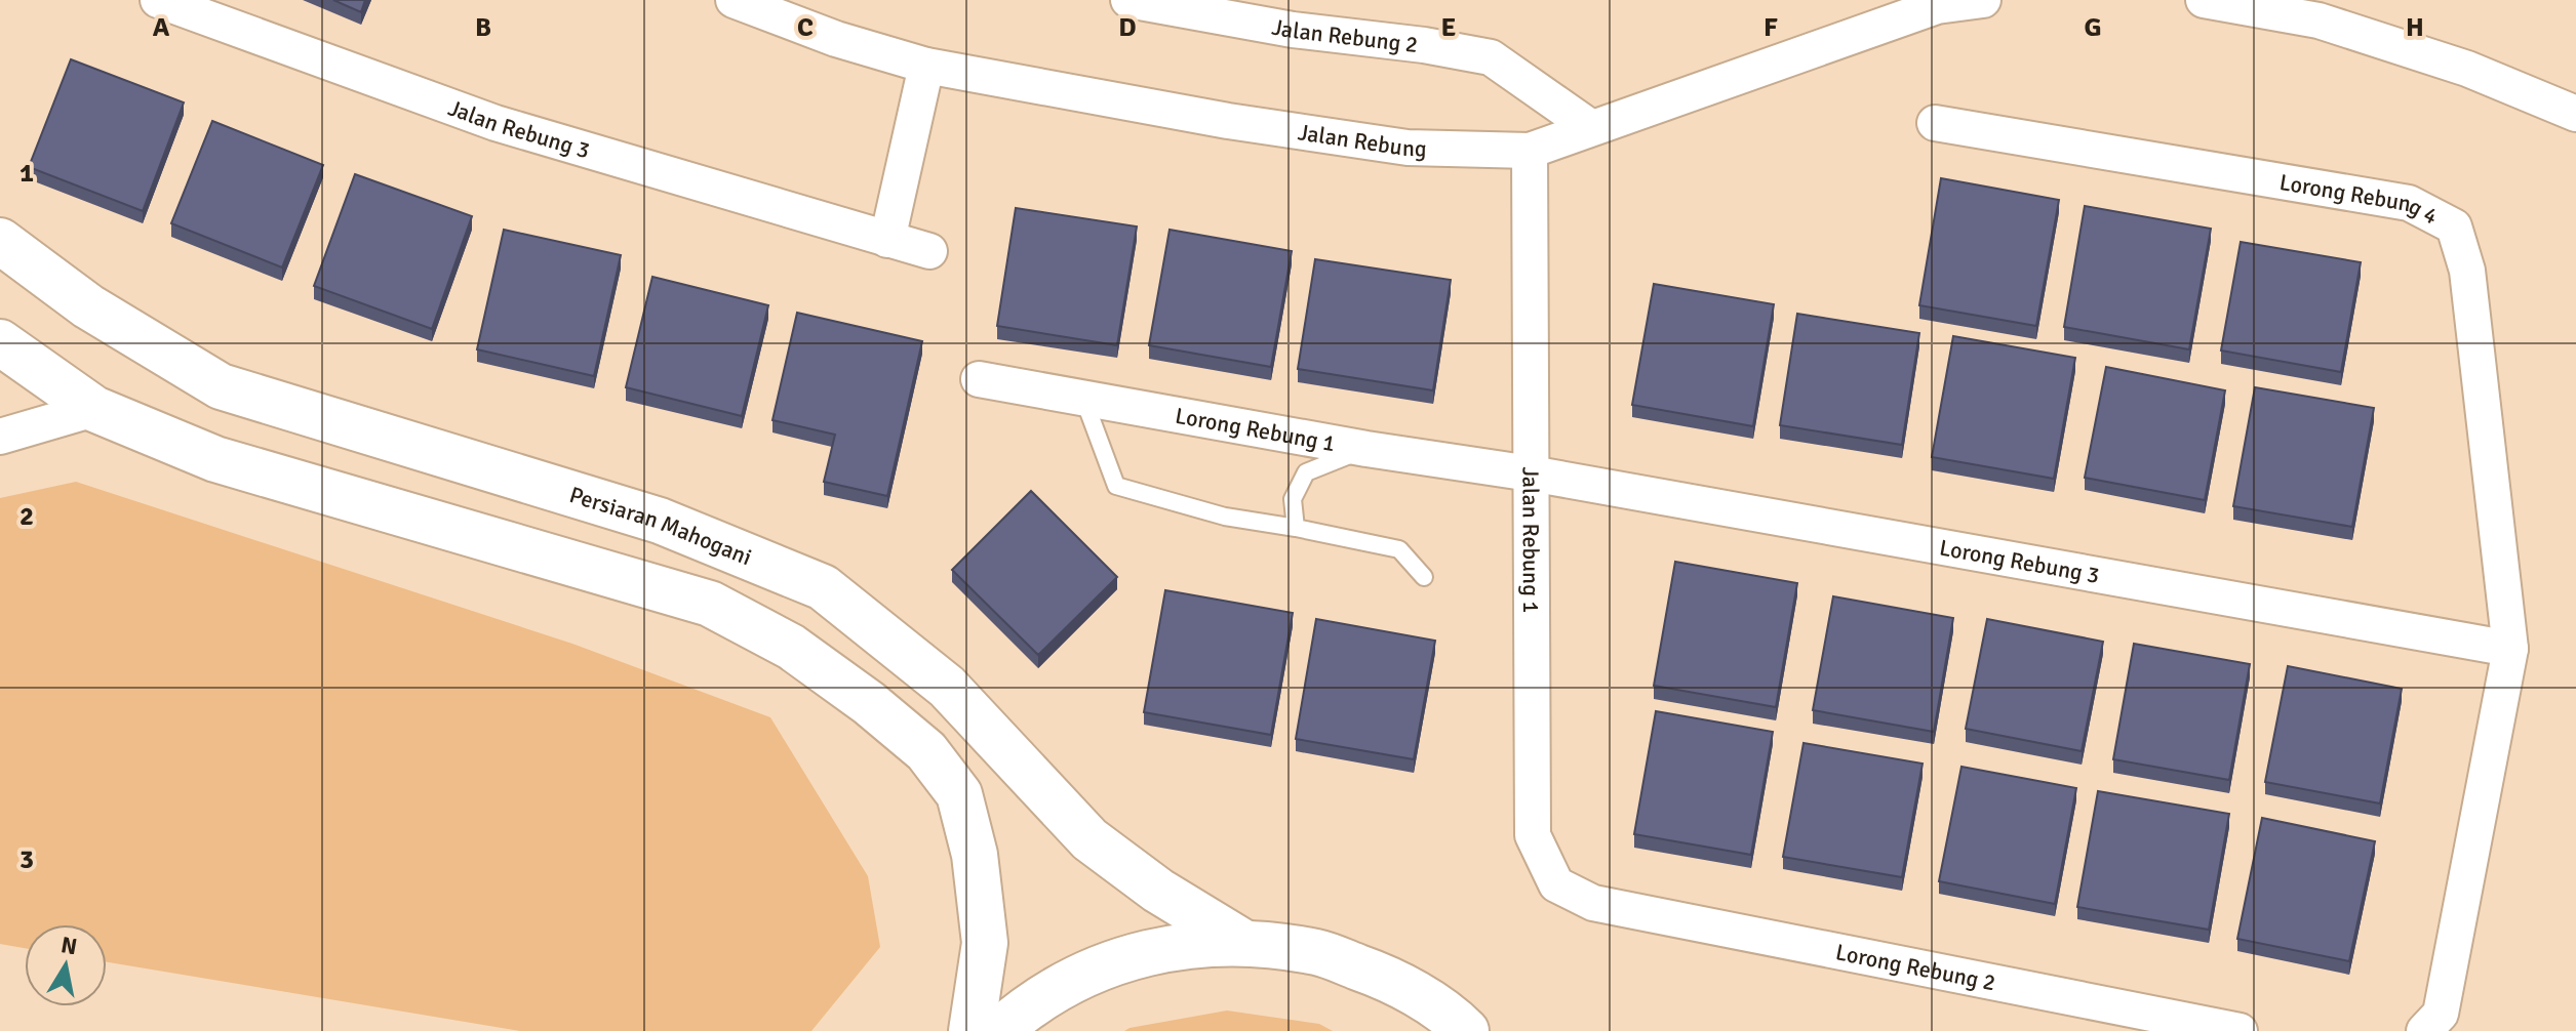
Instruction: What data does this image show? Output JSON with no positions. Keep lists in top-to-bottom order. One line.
{"streets":{"main road":["Persiaran Mahogani"],"street":["Jalan Rebung 2","Jalan Rebung 3","Jalan Rebung","Lorong Rebung 4","Lorong Rebung 1","Jalan Rebung 1","Lorong Rebung 3","Lorong Rebung 2"]},"crossings":[["Jalan Rebung 2","Jalan Rebung"],["Jalan Rebung","Jalan Rebung 1"],["Lorong Rebung 4","Lorong Rebung 3"],["Lorong Rebung 1","Jalan Rebung 1"],["Lorong Rebung 1","Lorong Rebung 3"],["Jalan Rebung 1","Lorong Rebung 3"],["Jalan Rebung 1","Lorong Rebung 2"]],"north":"top","grid":{"columns":["A","B","C","D","E","F","G","H"],"rows":["1","2","3"]}}
